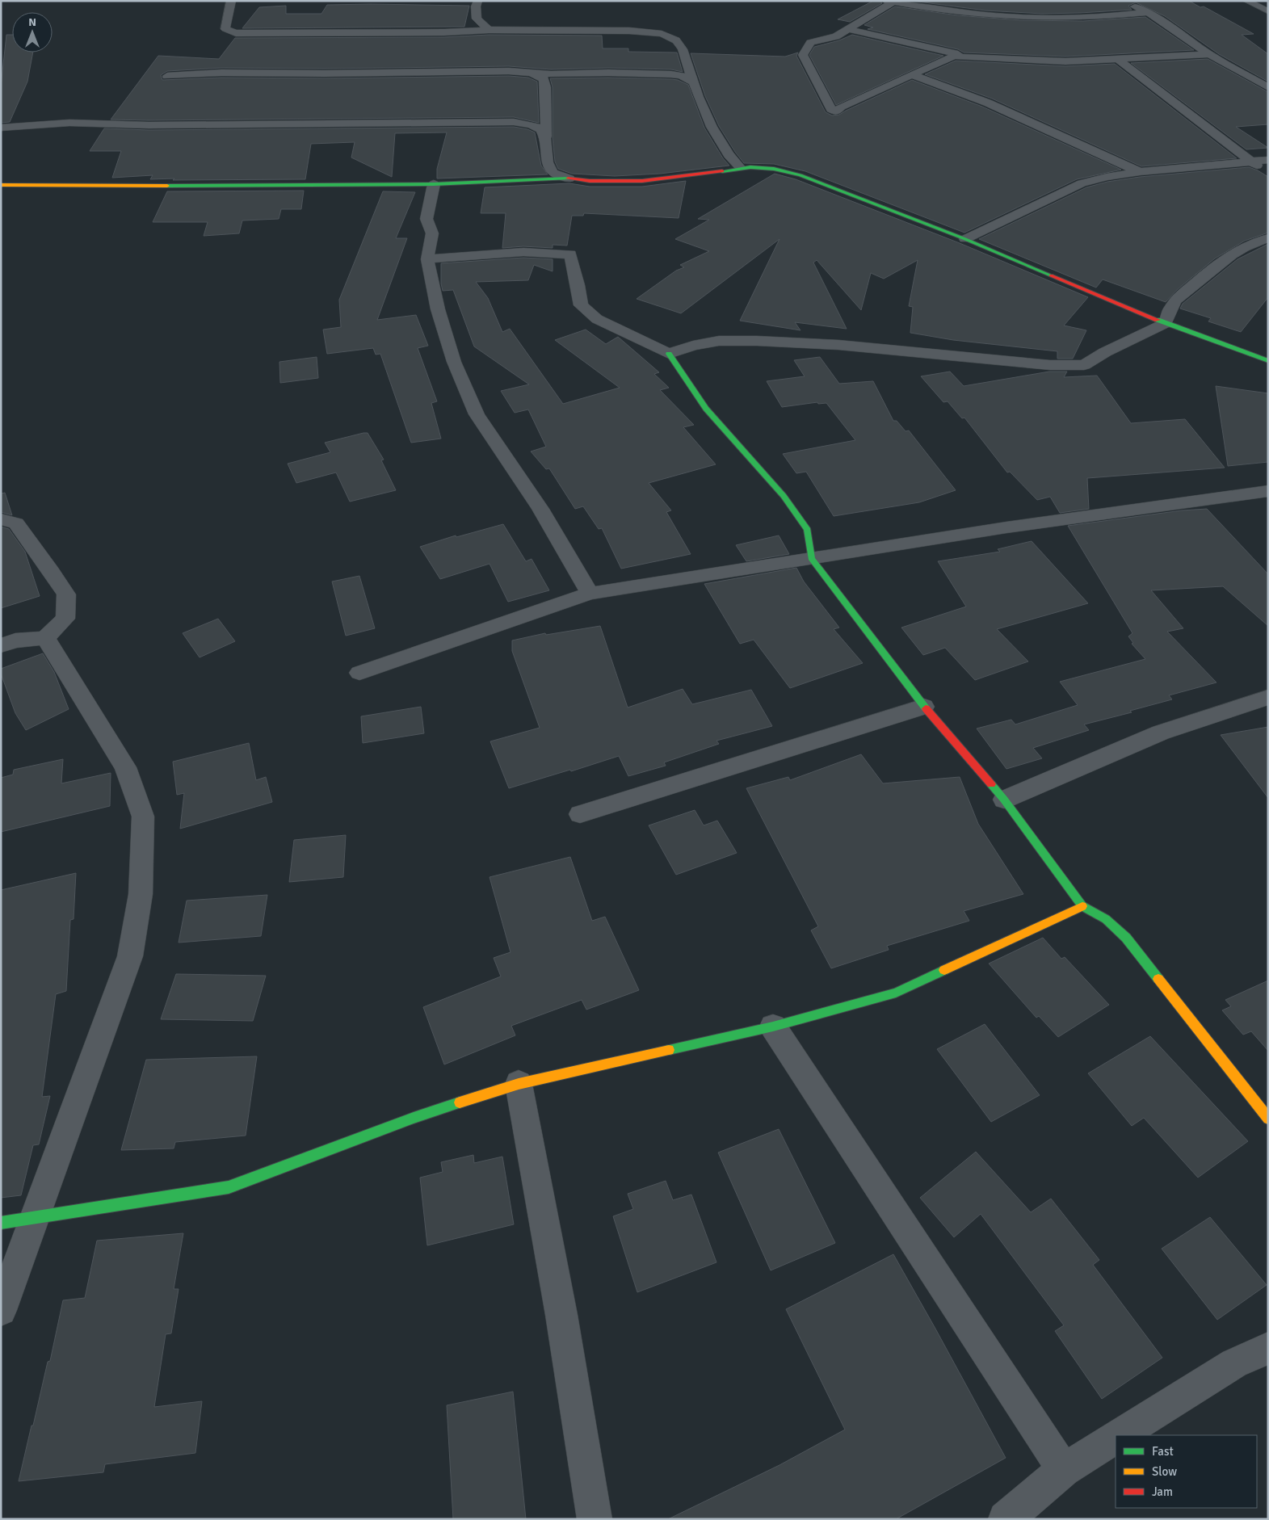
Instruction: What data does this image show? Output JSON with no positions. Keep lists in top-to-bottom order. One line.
{"legend":["Fast","Slow","Jam"],"north":"top"}
